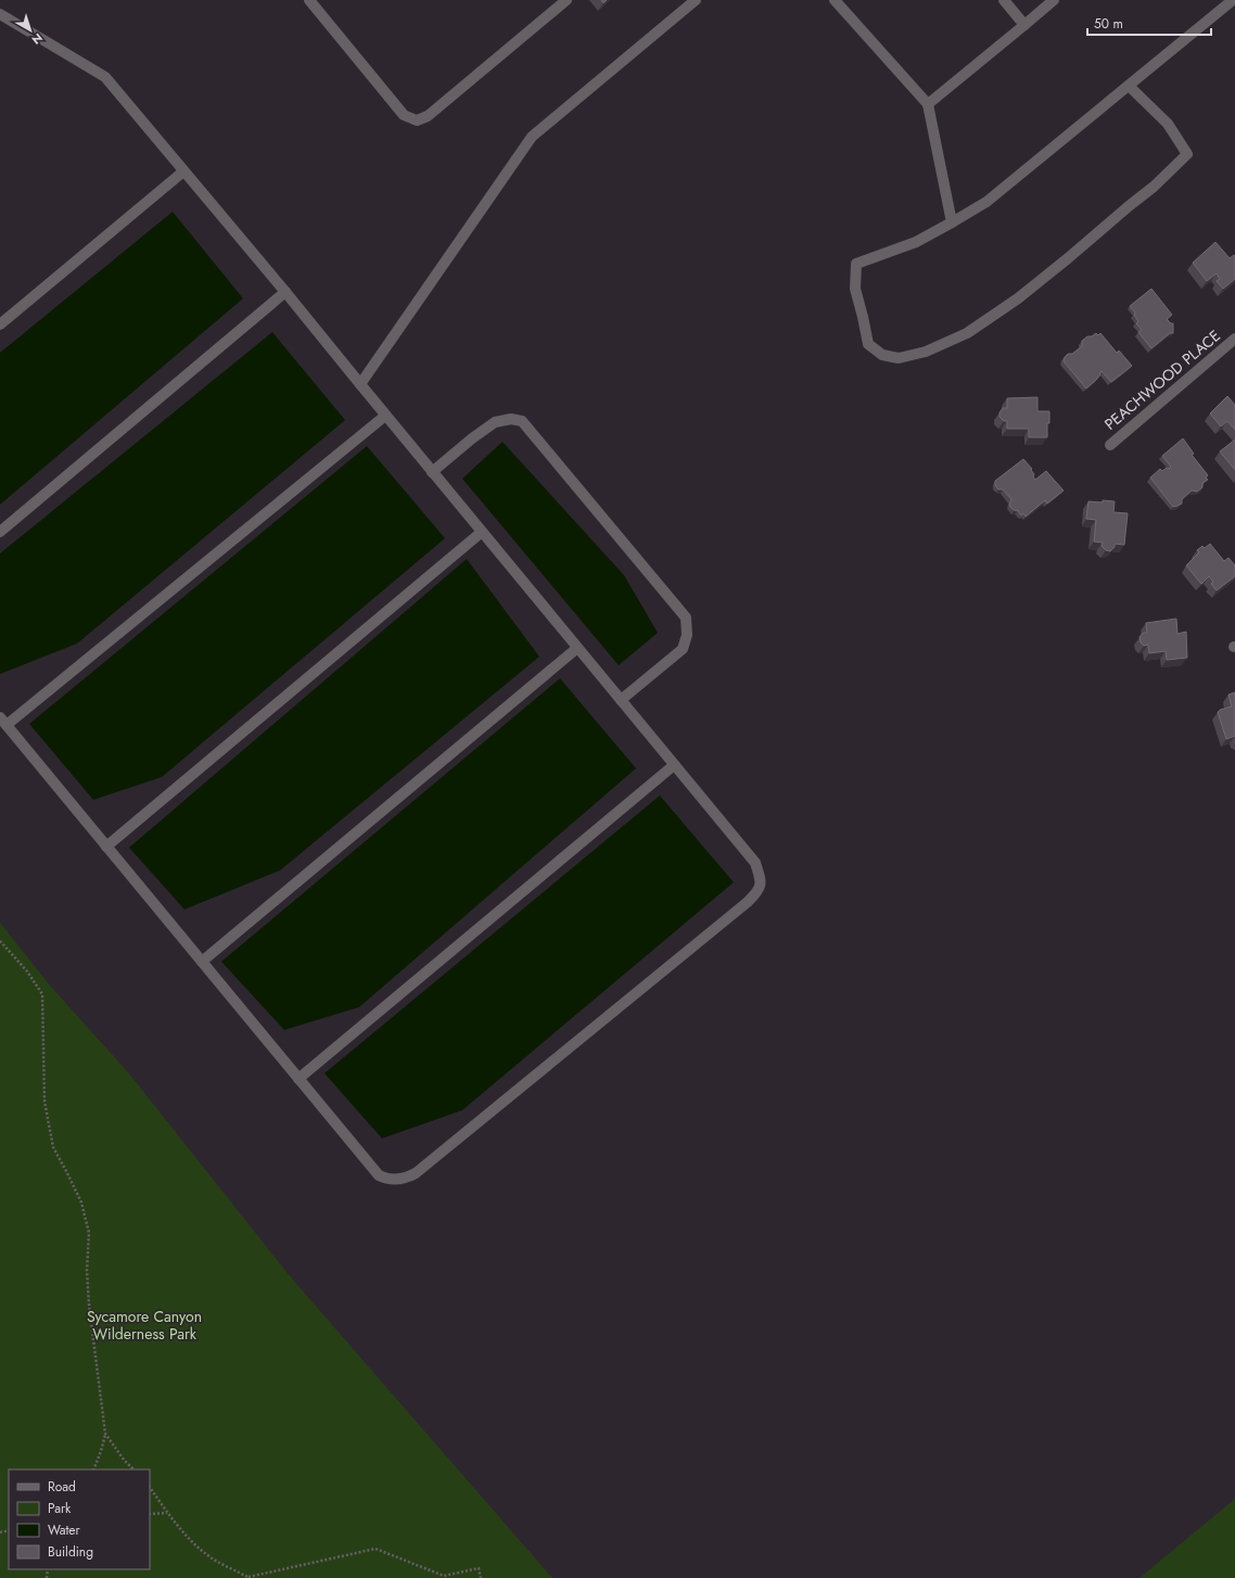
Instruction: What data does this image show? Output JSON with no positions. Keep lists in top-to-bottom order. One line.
{"streets":{"street":["PEACHWOOD PLACE"]},"parks":["Sycamore Canyon Wilderness Park"],"legend":["Road","Park","Water","Building"],"scale_bar":"50 m","north":"bottom right"}
